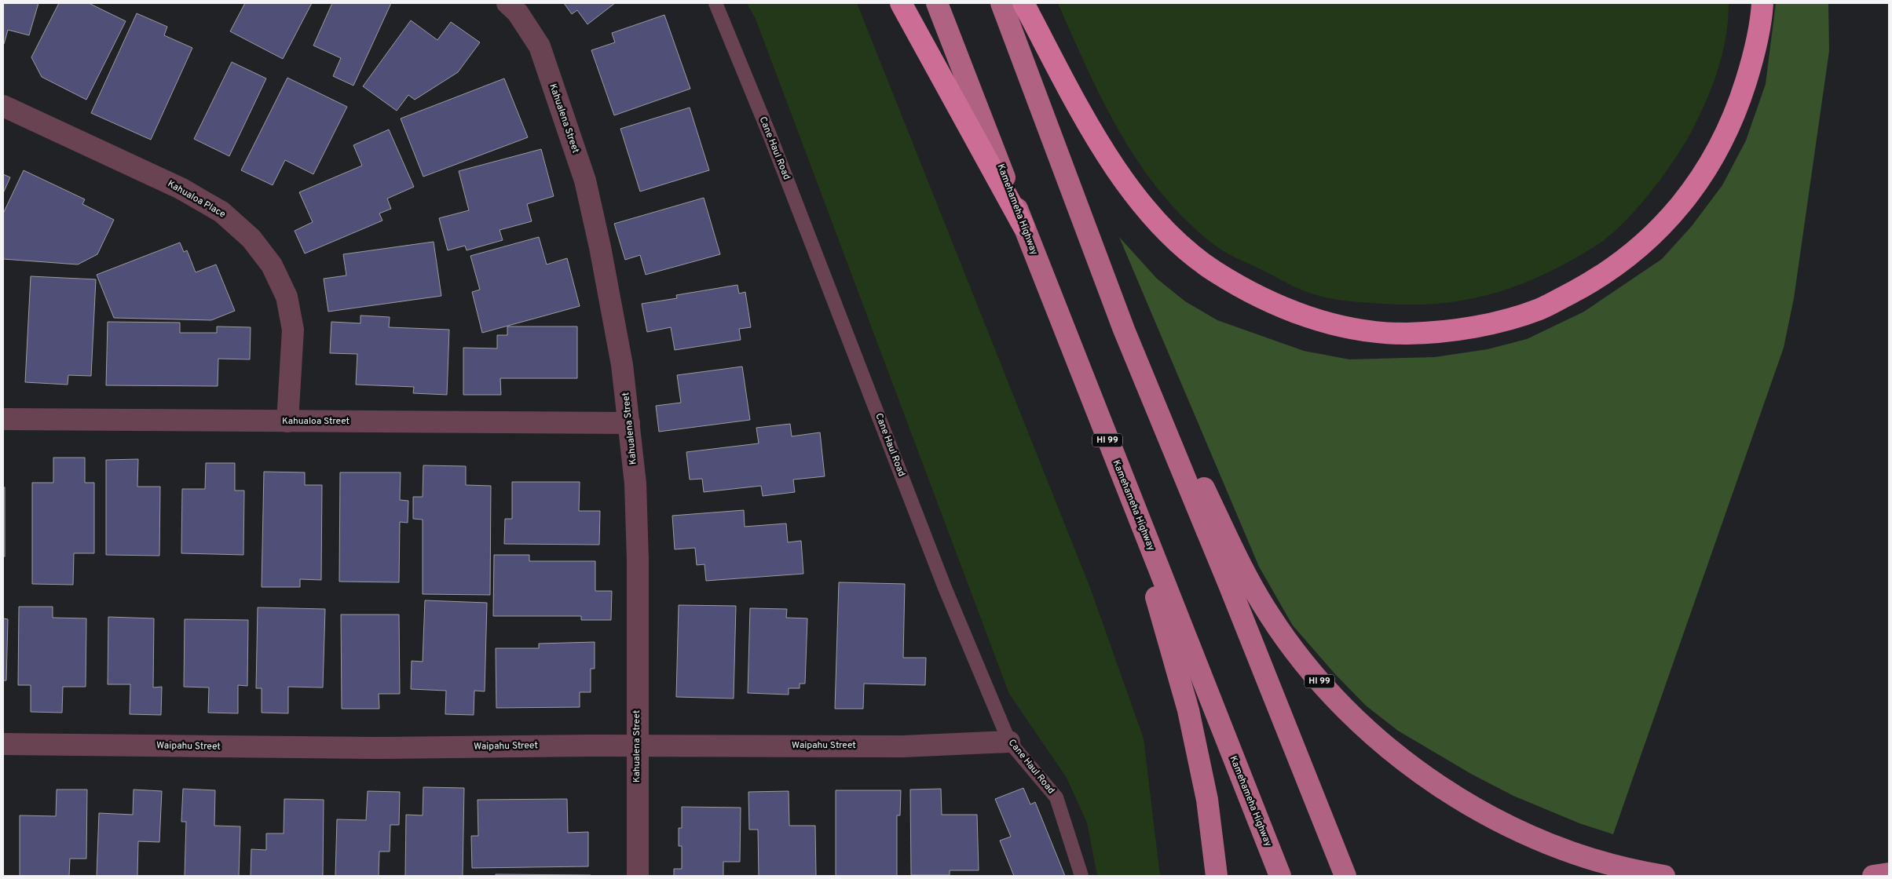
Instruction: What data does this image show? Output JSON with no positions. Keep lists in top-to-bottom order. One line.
{"streets":{"main road":["Kamehameha Highway","HI 99"],"street":["Kahualena Street","Kahualoa Place","Kahualoa Street","Waipahu Street"],"lane":["Cane Haul Road"]},"crossings":[["Kahualena Street","Kahualoa Street"],["Kahualena Street","Waipahu Street"],["Cane Haul Road","Waipahu Street"],["Kahualoa Place","Kahualoa Street"]]}
